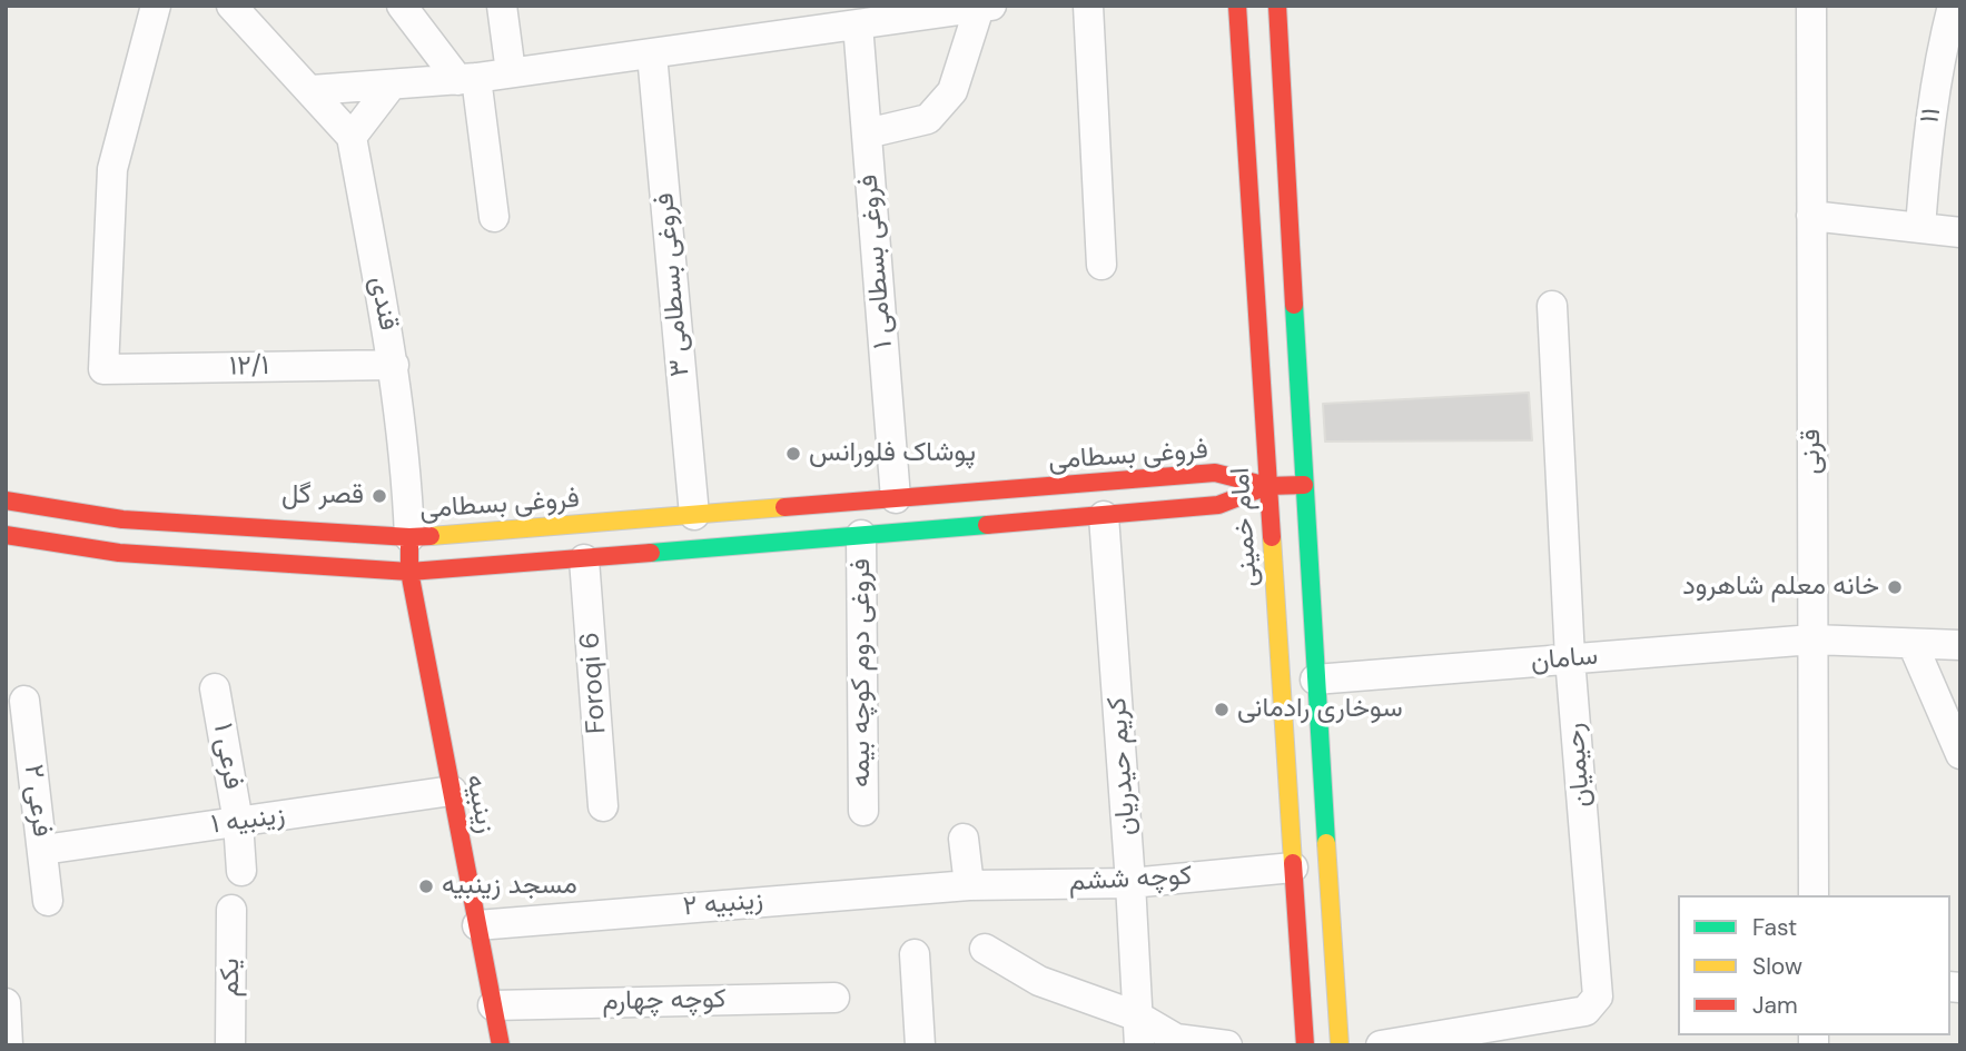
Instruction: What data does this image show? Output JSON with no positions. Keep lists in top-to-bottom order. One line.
{"streets":{"main road":["فروغی بسطامی","امام خمینی","زینبیه"],"street":["۱۱","فروغی بسطامی ۱","فروغی بسطامی ۳","قندی","۱۲/۱","قرنی","سامان","فروغی دوم کوچه بیمه","Foroqi 6","فرعی ۱","رحیمیان","کریم حیدریان","فرعی ۲","زینبیه ۱","کوچه ششم","زینبیه ۲","یکم","کوچه چهارم"]},"crossings":[["فروغی بسطامی ۱","فروغی بسطامی"],["فروغی بسطامی ۳","فروغی بسطامی"],["قندی","۱۲/۱"],["قندی","فروغی بسطامی"],["قندی","زینبیه"],["قرنی","سامان"],["فروغی بسطامی","امام خمینی"],["فروغی بسطامی","فروغی دوم کوچه بیمه"],["فروغی بسطامی","Foroqi 6"],["فروغی بسطامی","کریم حیدریان"],["فروغی بسطامی","زینبیه"],["امام خمینی","کوچه ششم"],["سامان","رحیمیان"],["فرعی ۱","زینبیه ۱"],["کریم حیدریان","کوچه ششم"],["فرعی ۲","زینبیه ۱"],["زینبیه","زینبیه ۱"],["زینبیه","زینبیه ۲"],["زینبیه","کوچه چهارم"],["کوچه ششم","زینبیه ۲"]],"places":["پوشاک فلورانس","قصر گل","خانه معلم شاهرود","سوخاری رادمانی","مسجد زینبیه"],"legend":["Fast","Slow","Jam"]}
